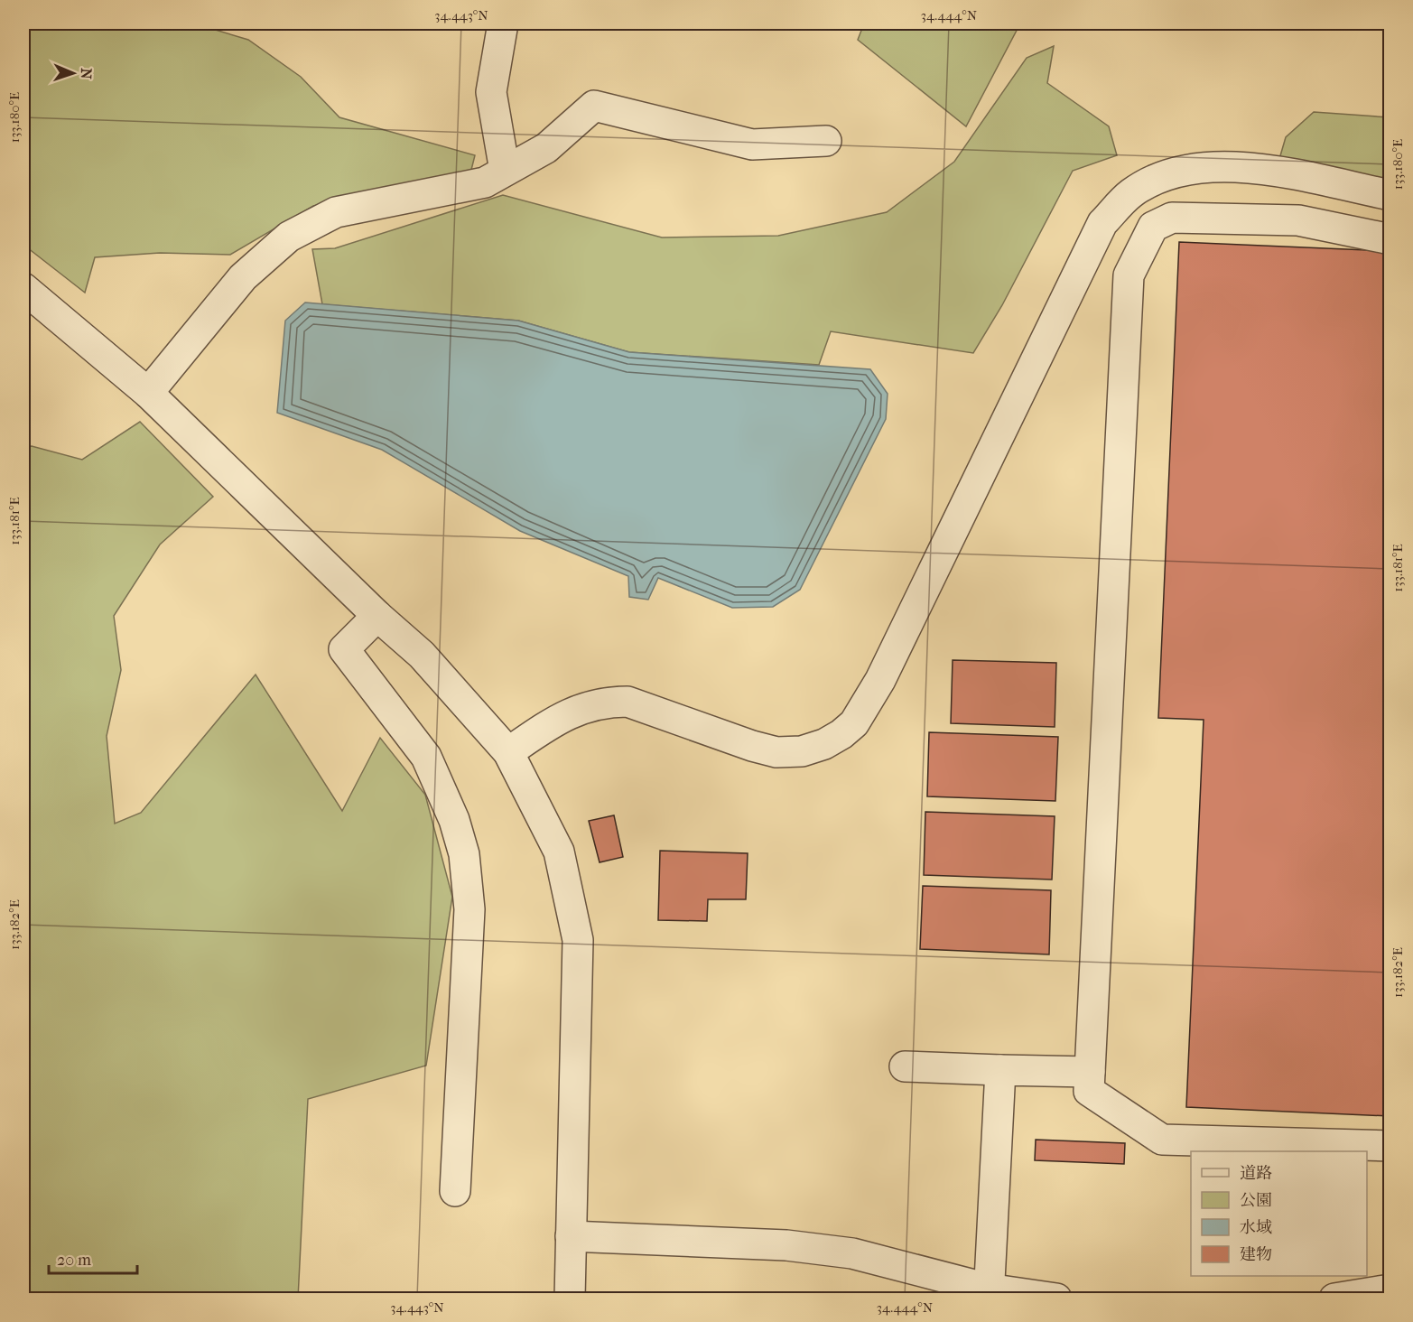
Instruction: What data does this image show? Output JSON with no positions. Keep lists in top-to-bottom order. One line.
{"legend":["道路","公園","水域","建物"],"scale_bar":"20 m","north":"right","coordinates":["34.443°N","34.444°N","133.180°E","133.181°E","133.182°E"]}
